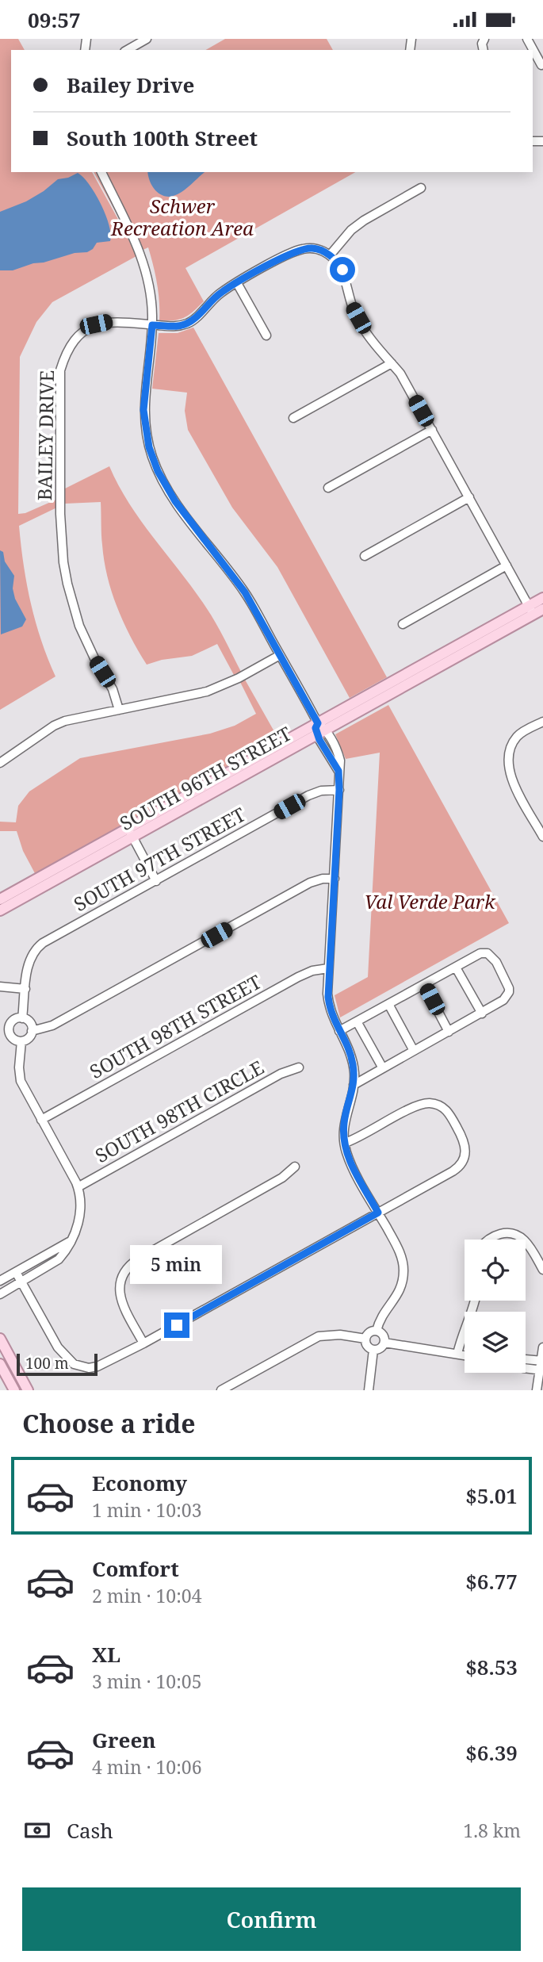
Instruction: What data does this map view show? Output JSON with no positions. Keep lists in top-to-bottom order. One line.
{"streets":{"main road":["SOUTH 96TH STREET"],"street":["BAILEY DRIVE","SOUTH 97TH STREET","SOUTH 98TH STREET","SOUTH 98TH CIRCLE"]},"parks":["Schwer Recreation Area","Val Verde Park"],"scale_bar":"100 m","page":{"status":"09:57","banner":["Bailey Drive","South 100th Street"],"bubble":"5 min","scale":"100 m","heading":"Choose a ride","list":[{"name":"Economy","note":"1 min · 10:03","value":"$5.01"},{"name":"Comfort","note":"2 min · 10:04","value":"$6.77"},{"name":"XL","note":"3 min · 10:05","value":"$8.53"},{"name":"Green","note":"4 min · 10:06","value":"$6.39"}],"pay":["Cash","1.8 km"],"buttons":"Confirm"}}
